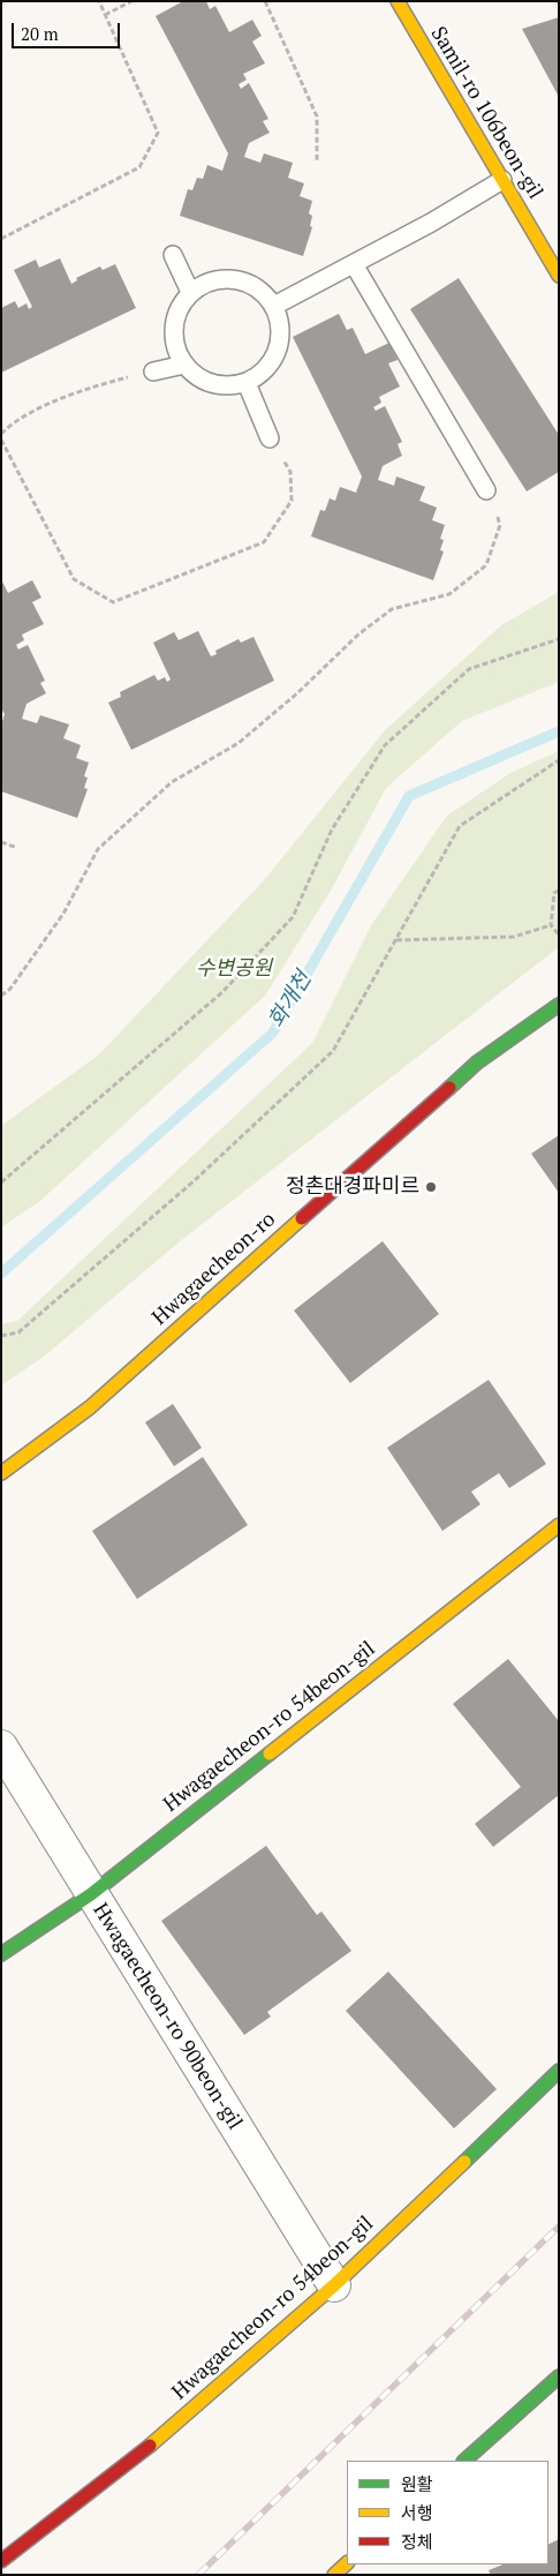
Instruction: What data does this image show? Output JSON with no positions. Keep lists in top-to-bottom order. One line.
{"streets":{"street":["Samil-ro 106beon-gil","Hwagaecheon-ro","Hwagaecheon-ro 54beon-gil","Hwagaecheon-ro 90beon-gil"]},"crossings":[["Hwagaecheon-ro 54beon-gil","Hwagaecheon-ro 90beon-gil"]],"water":["화개천"],"parks":["수변공원"],"places":["정촌대경파미르"],"legend":["원활","서행","정체"],"scale_bar":"20 m"}
